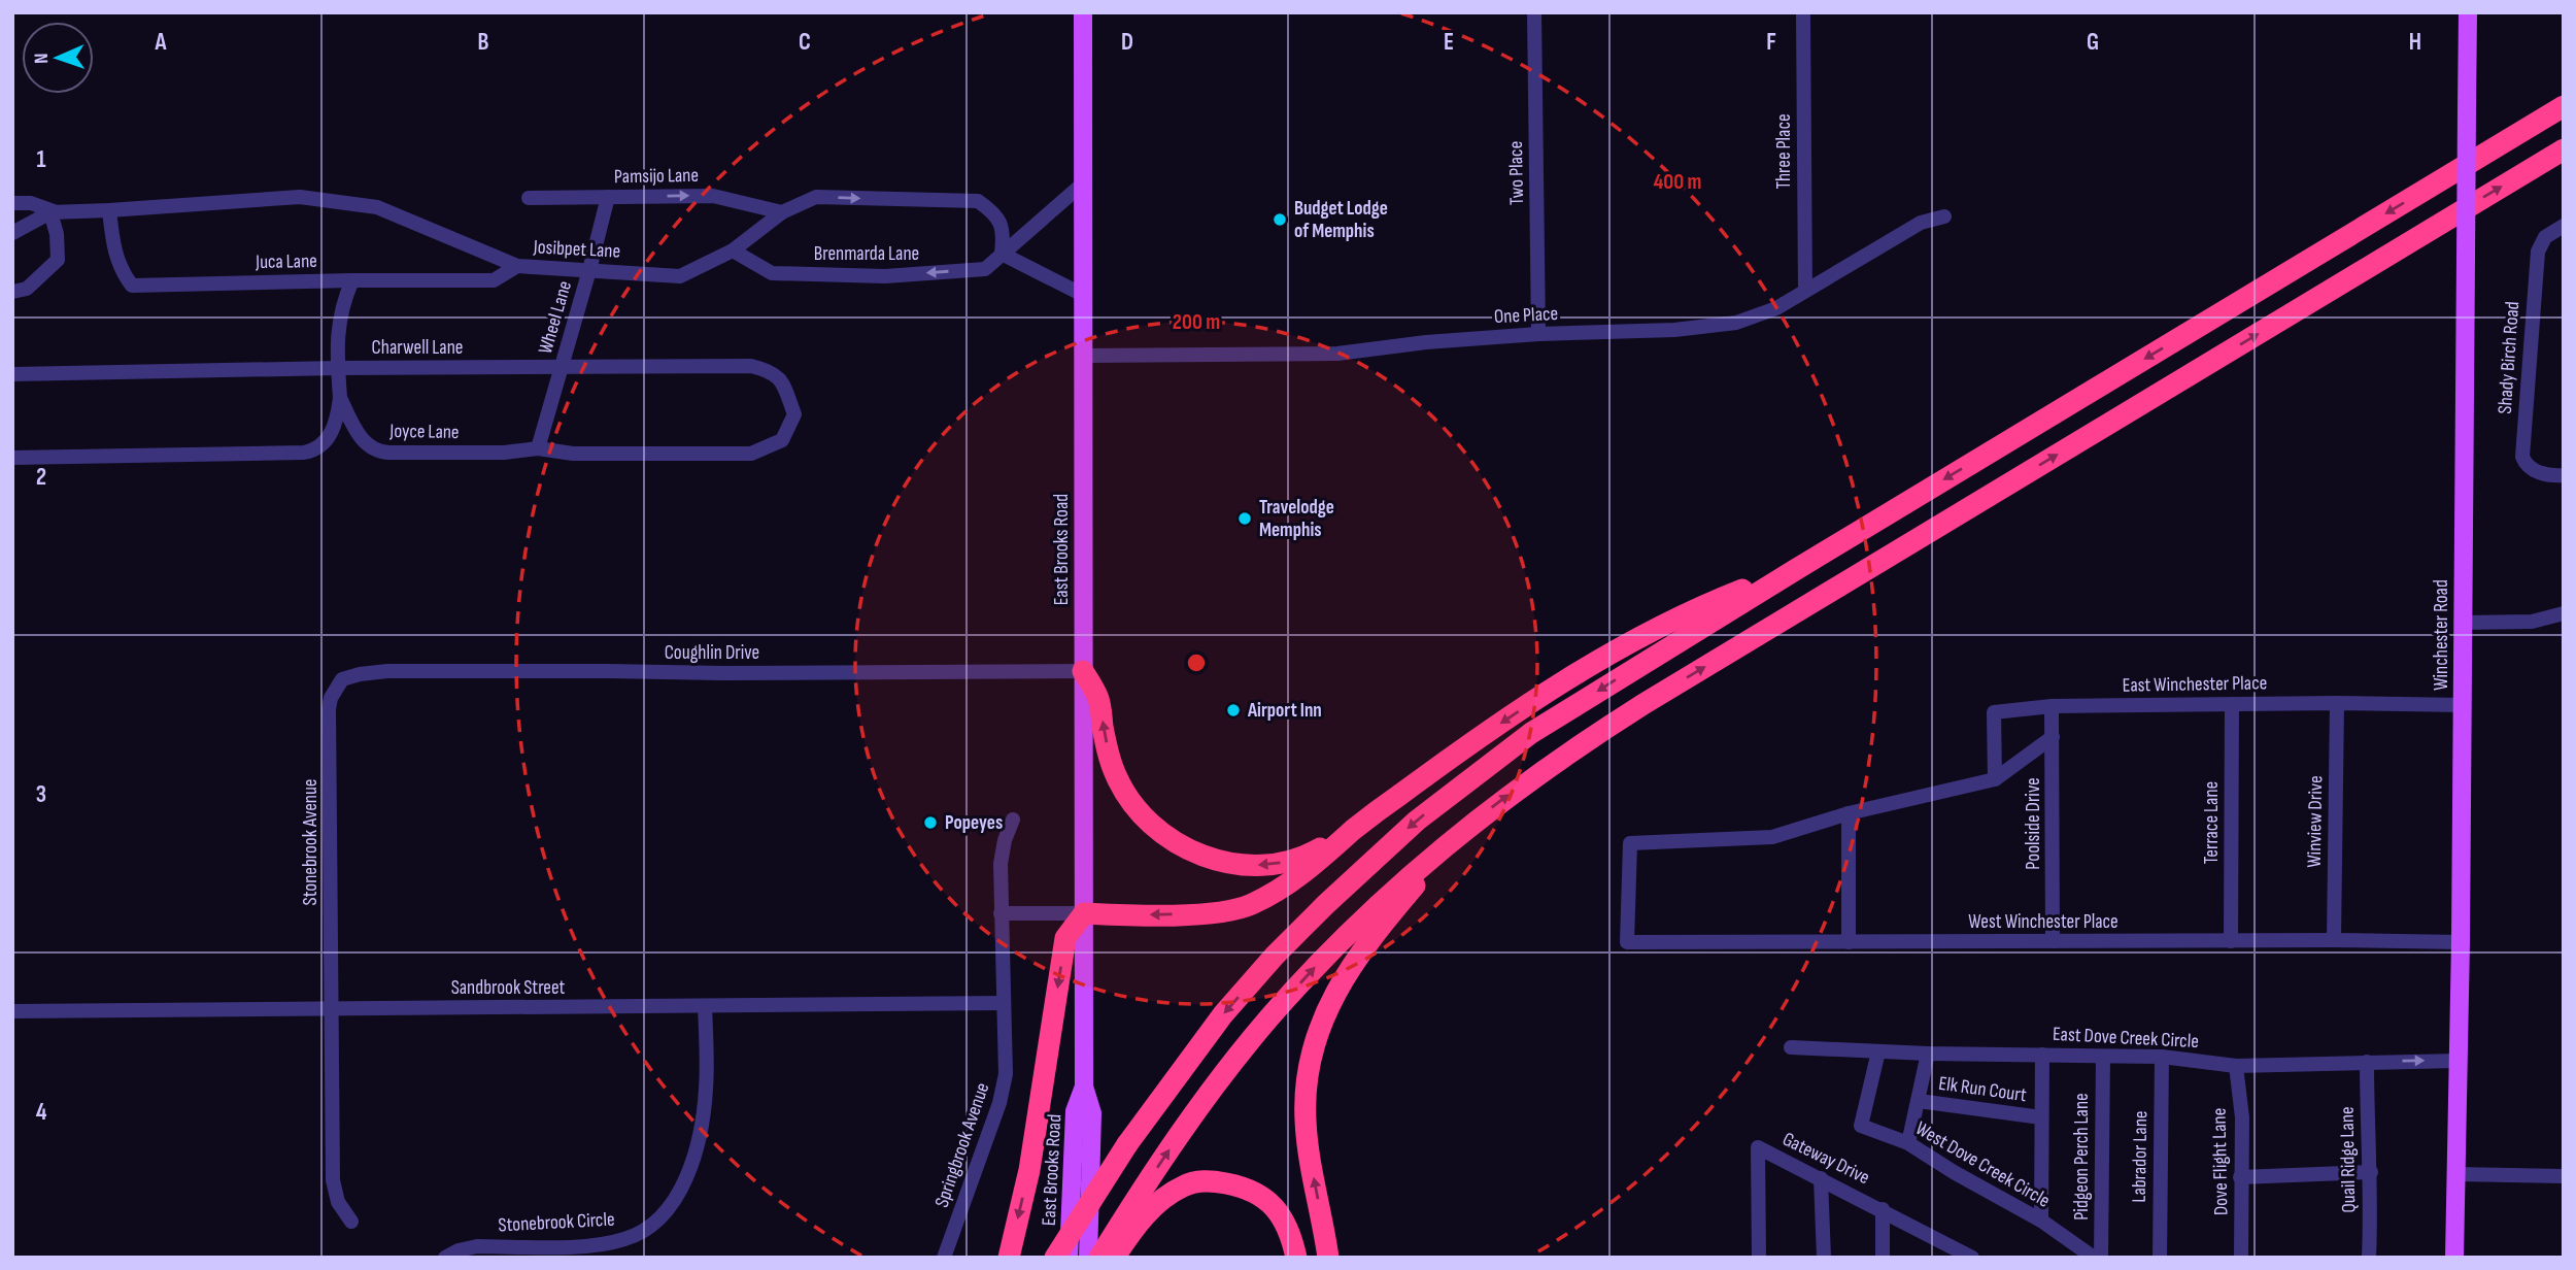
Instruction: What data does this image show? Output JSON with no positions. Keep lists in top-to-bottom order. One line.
{"streets":{"main road":["East Brooks Road","Winchester Road"],"street":["Three Place","Two Place","Pamsijo Lane","Josibpet Lane","Brenmarda Lane","Juca Lane","One Place","Wheel Lane","Charwell Lane","Shady Birch Road","Joyce Lane","Coughlin Drive","East Winchester Place","Winview Drive","Terrace Lane","Poolside Drive","Stonebrook Avenue","West Winchester Place","Sandbrook Street","East Dove Creek Circle","Elk Run Court","Springbrook Avenue","Pidgeon Perch Lane","Labrador Lane","Gateway Drive","Quail Ridge Lane","Dove Flight Lane","West Dove Creek Circle","Stonebrook Circle"]},"crossings":[["Three Place","One Place"],["Two Place","One Place"],["Pamsijo Lane","Josibpet Lane"],["Pamsijo Lane","Wheel Lane"],["Josibpet Lane","Brenmarda Lane"],["Josibpet Lane","Juca Lane"],["Josibpet Lane","Wheel Lane"],["One Place","East Brooks Road"],["Wheel Lane","Charwell Lane"],["Wheel Lane","Joyce Lane"],["Charwell Lane","Joyce Lane"],["East Brooks Road","Coughlin Drive"],["Winchester Road","East Winchester Place"],["Winchester Road","West Winchester Place"],["Winchester Road","East Dove Creek Circle"],["Coughlin Drive","Stonebrook Avenue"],["East Winchester Place","Winview Drive"],["East Winchester Place","Terrace Lane"],["East Winchester Place","Poolside Drive"],["Winview Drive","West Winchester Place"],["Terrace Lane","West Winchester Place"],["Poolside Drive","West Winchester Place"],["Stonebrook Avenue","Sandbrook Street"],["Sandbrook Street","Springbrook Avenue"],["Sandbrook Street","Stonebrook Circle"],["East Dove Creek Circle","Pidgeon Perch Lane"],["East Dove Creek Circle","Labrador Lane"],["East Dove Creek Circle","Quail Ridge Lane"],["East Dove Creek Circle","Dove Flight Lane"],["East Dove Creek Circle","West Dove Creek Circle"],["Elk Run Court","West Dove Creek Circle"]],"one_way":["Pamsijo Lane","Brenmarda Lane"],"places":["Budget Lodge of Memphis","Travelodge Memphis","Airport Inn","Popeyes"],"north":"left","grid":{"columns":["A","B","C","D","E","F","G","H"],"rows":["1","2","3","4"]},"rings":["400 m","200 m"]}
